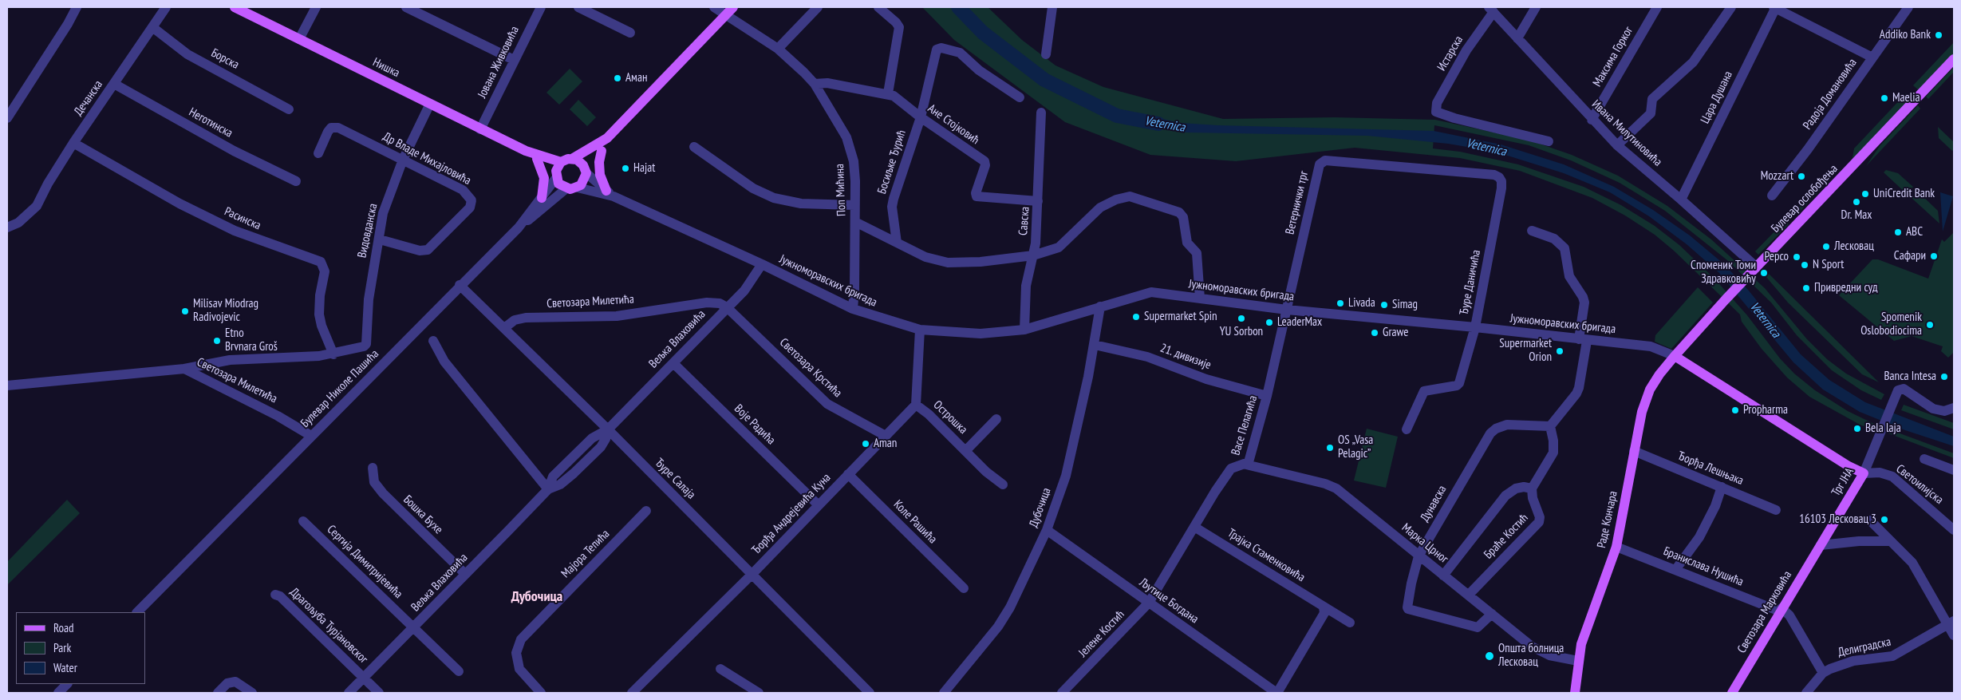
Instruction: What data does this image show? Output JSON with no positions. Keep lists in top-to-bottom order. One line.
{"streets":{"main road":["Нишка","Булевар ослобођења","Јужноморавских бригада","Трг ЈНА","Раде Кончара","Светозара Марковића"],"street":["Истарска","Максима Горког","Борска","Јована Живковића","Радоја Домановића","Цара Душана","Дечанска","Неготинска","Ане Стојковић","Ивана Милутиновића","Др Владе Михајловића","Босиљке Ђурић","Поп Мићина","Ветернички трг","Расинска","Савска","Видовданска","Ђуре Даничића","Светозара Милетића","Вељка Влаховића","21. дивизије","Светозара Крстића","Булевар Николе Пашића","Острошка","Воје Радића","Васе Пелагића","Ђорђа Лешњака","Ђуре Салаја","Светоилијска","Дунавска","Дубочица","Ђорђа Андрејевића Куна","Бошка Бухе","Коле Рашића","Браће Костић","Марка Црног","Мајора Тепића","Трајка Стаменковића","Сергија Димитријевића","Бранислава Нушића","Љутице Богдана","Драгољуба Турјановског","Јелене Костић","Делиградска"]},"crossings":[["Истарска","Ивана Милутиновића"],["Максима Горког","Ивана Милутиновића"],["Борска","Дечанска"],["Јована Живковића","Нишка"],["Нишка","Видовданска"],["Цара Душана","Ивана Милутиновића"],["Дечанска","Неготинска"],["Дечанска","Расинска"],["Ане Стојковић","Босиљке Ђурић"],["Ане Стојковић","Поп Мићина"],["Ане Стојковић","Савска"],["Ивана Милутиновића","Булевар ослобођења"],["Др Владе Михајловића","Видовданска"],["Поп Мићина","Јужноморавских бригада"],["Булевар ослобођења","Јужноморавских бригада"],["Булевар ослобођења","Раде Кончара"],["Ветернички трг","Јужноморавских бригада"],["Ветернички трг","Ђуре Даничића"],["Ветернички трг","Васе Пелагића"],["Расинска","Светозара Милетића"],["Савска","Јужноморавских бригада"],["Видовданска","Светозара Милетића"],["Јужноморавских бригада","Ђуре Даничића"],["Јужноморавских бригада","Вељка Влаховића"],["Јужноморавских бригада","Булевар Николе Пашића"],["Јужноморавских бригада","Васе Пелагића"],["Јужноморавских бригада","Трг ЈНА"],["Јужноморавских бригада","Светоилијска"],["Јужноморавских бригада","Дубочица"],["Јужноморавских бригада","Раде Кончара"],["Светозара Милетића","Вељка Влаховића"],["Светозара Милетића","Светозара Крстића"],["Светозара Милетића","Булевар Николе Пашића"],["Светозара Милетића","Ђуре Салаја"],["Вељка Влаховића","Светозара Крстића"],["Вељка Влаховића","Воје Радића"],["Вељка Влаховића","Ђуре Салаја"],["Вељка Влаховића","Бошка Бухе"],["Вељка Влаховића","Сергија Димитријевића"],["Вељка Влаховића","Драгољуба Турјановског"],["21. дивизије","Васе Пелагића"],["21. дивизије","Дубочица"],["Светозара Крстића","Ђорђа Андрејевића Куна"],["Булевар Николе Пашића","Ђуре Салаја"],["Острошка","Ђорђа Андрејевића Куна"],["Воје Радића","Ђорђа Андрејевића Куна"],["Васе Пелагића","Марка Црног"],["Васе Пелагића","Трајка Стаменковића"],["Васе Пелагића","Јелене Костић"],["Ђорђа Лешњака","Раде Кончара"],["Ђуре Салаја","Ђорђа Андрејевића Куна"],["Трг ЈНА","Светоилијска"],["Трг ЈНА","Светозара Марковића"],["Дунавска","Марка Црног"],["Дубочица","Љутице Богдана"],["Ђорђа Андрејевића Куна","Коле Рашића"],["Раде Кончара","Марка Црног"],["Раде Кончара","Бранислава Нушића"],["Браће Костић","Марка Црног"],["Трајка Стаменковића","Љутице Богдана"],["Бранислава Нушића","Светозара Марковића"],["Љутице Богдана","Јелене Костић"]],"districts":["Дубочица"],"water":["Veternica"],"places":["Addiko Bank","Аман","Maelia","Hajat","Mozzart","UniCredit Bank","Dr. Max","ABC","Лесковац","Сафари","Pepco","N Sport","Споменик Томи Здравковићу","Привредни суд","Livada","Simag","Milisav Miodrag Radivojevic","Supermarket Spin","YU Sorbon","LeaderMax","Spomenik Oslobodiocima","Grawe","Etno Brvnara Groš","Supermarket Orion","Banca Intesa","Propharma","Bela laja","Aman","OS „Vasa Pelagic”","16103 Лесковац 3","Општа болница Лесковац"],"legend":["Road","Park","Water"]}
